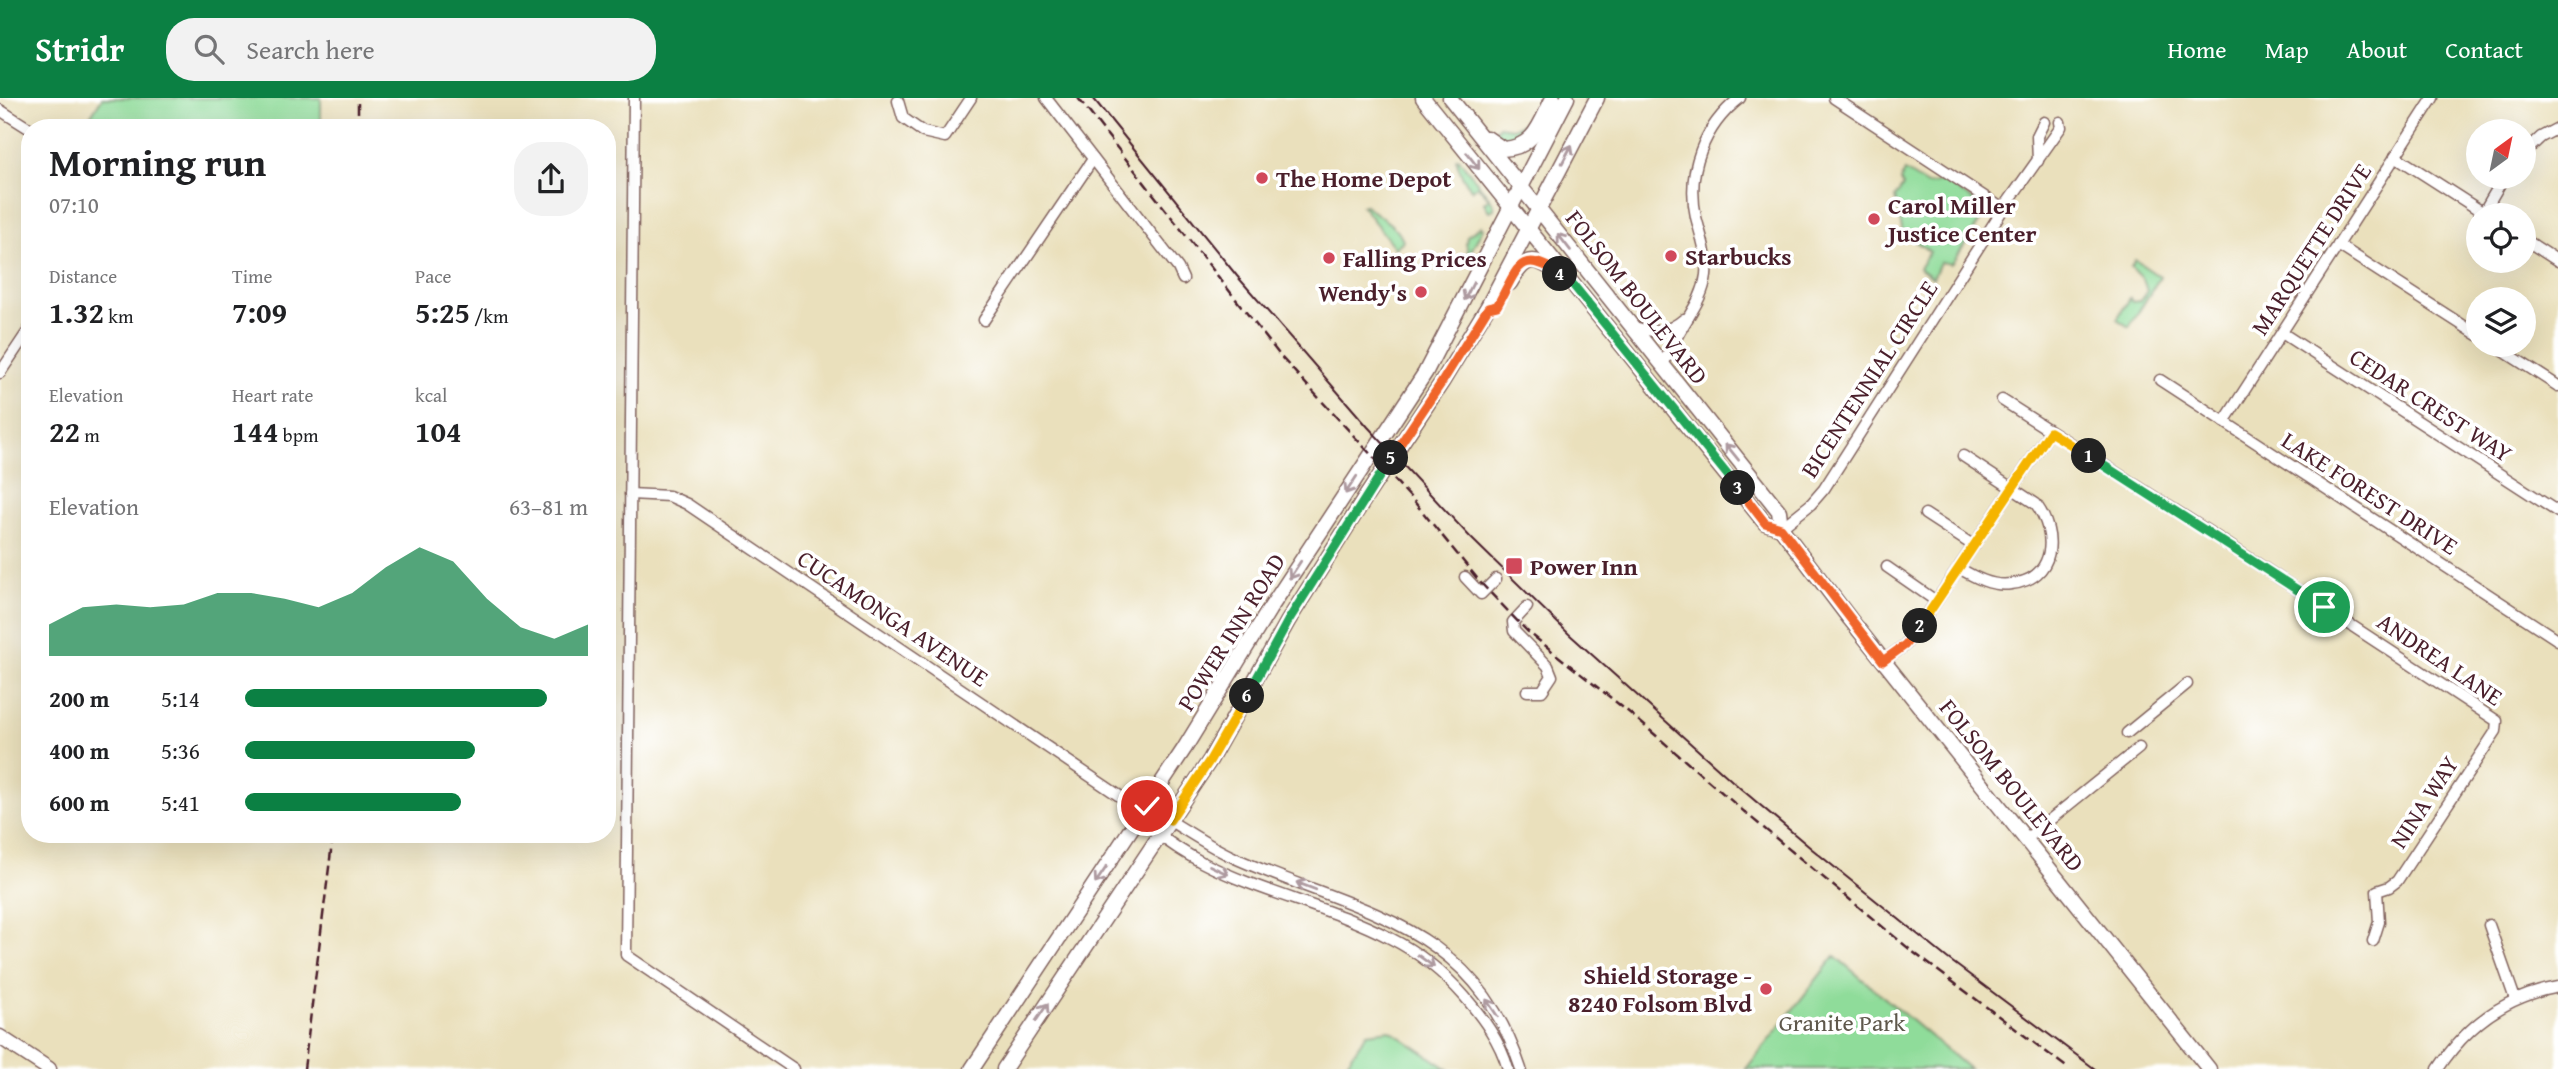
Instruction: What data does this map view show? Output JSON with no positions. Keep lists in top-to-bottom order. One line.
{"streets":{"main road":["FOLSOM BOULEVARD","POWER INN ROAD"],"street":["MARQUETTE DRIVE","BICENTENNIAL CIRCLE","CEDAR CREST WAY","LAKE FOREST DRIVE","CUCAMONGA AVENUE","ANDREA LANE","NINA WAY"]},"crossings":[["MARQUETTE DRIVE","CEDAR CREST WAY"],["MARQUETTE DRIVE","LAKE FOREST DRIVE"],["FOLSOM BOULEVARD","BICENTENNIAL CIRCLE"],["FOLSOM BOULEVARD","POWER INN ROAD"],["CUCAMONGA AVENUE","POWER INN ROAD"],["ANDREA LANE","NINA WAY"]],"parks":["Granite Park"],"places":{"other":["The Home Depot","Carol Miller Justice Center","Starbucks","Falling Prices","Wendy's","Shield Storage - 8240 Folsom Blvd"],"transit":["Power Inn"]},"north":"top right","page":{"header":"Stridr","search":"Search here","nav":["Home","Map","About","Contact"],"heading":["Morning run","07:10"],"stats":[["Distance","1.32 km"],["Time","7:09"],["Pace","5:25 /km"],["Elevation","22 m"],["Heart rate","144 bpm"],["kcal","104"]],"pins":["4","1","5","3","2","6"],"chart":["Elevation","63–81 m"],"list":[{"name":"200 m","note":"5:14"},{"name":"400 m","note":"5:36"},{"name":"600 m","note":"5:41"}]}}
